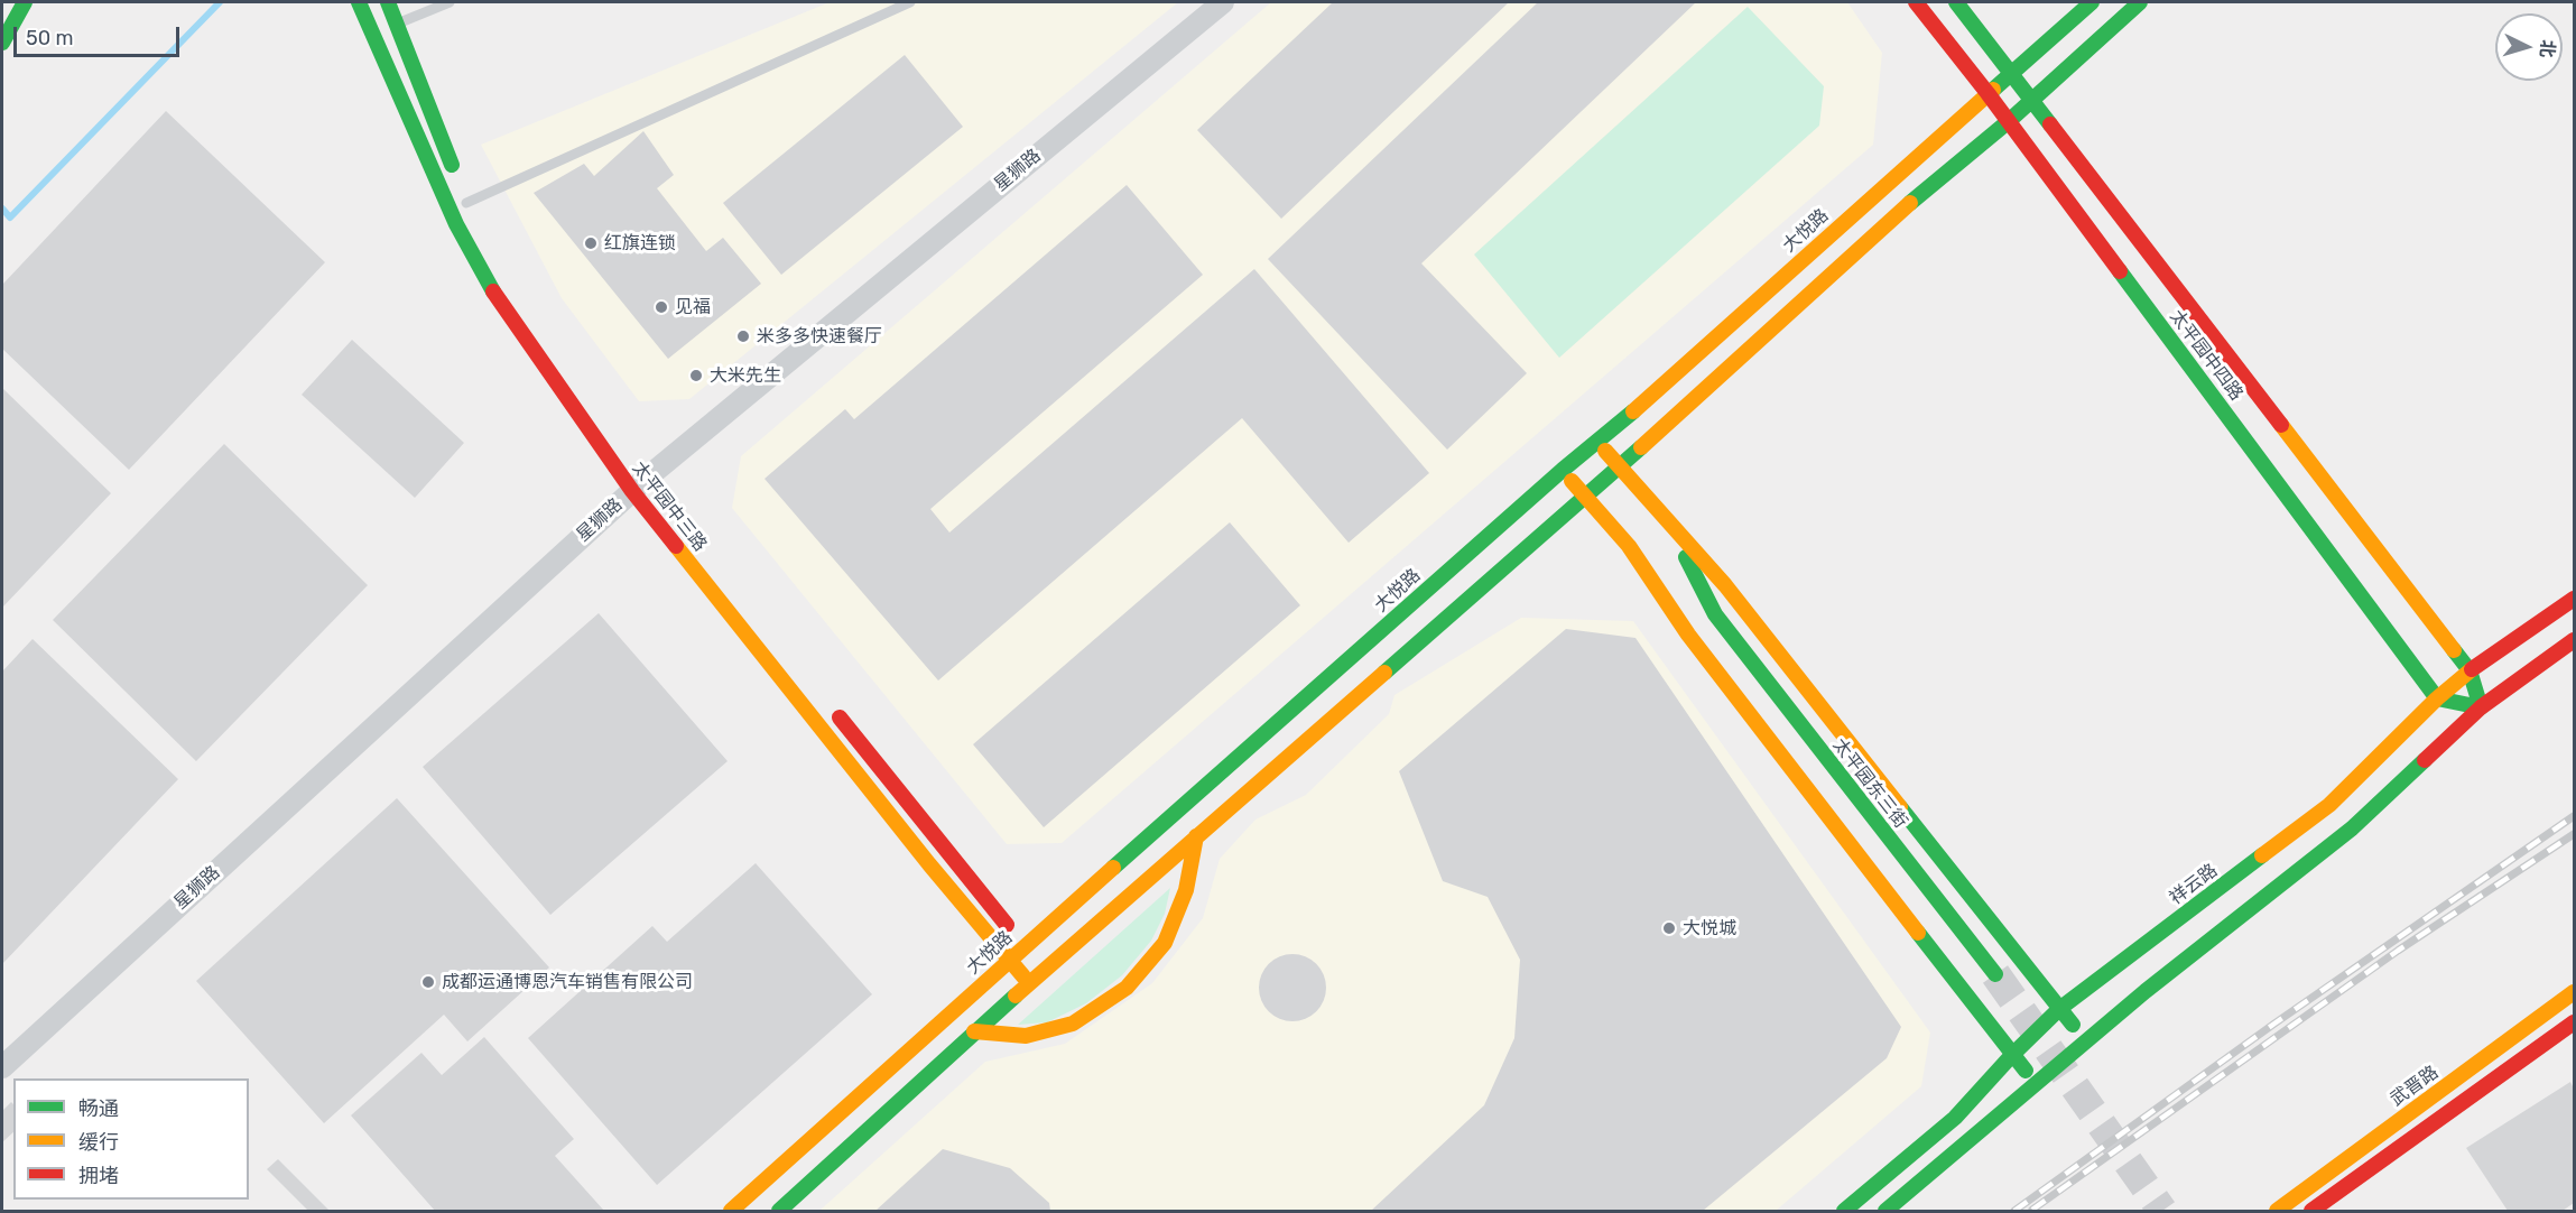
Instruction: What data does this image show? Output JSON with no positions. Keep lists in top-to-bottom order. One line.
{"streets":{"street":["星狮路","大悦路","太平园中四路","太平园中三路","太平园东三街","祥云路","武晋路"]},"crossings":[["星狮路","太平园中三路"],["大悦路","太平园中四路"],["大悦路","太平园中三路"],["太平园中四路","祥云路"]],"places":["红旗连锁","见福","米多多快速餐厅","大米先生","大悦城","成都运通博恩汽车销售有限公司"],"legend":["畅通","缓行","拥堵"],"scale_bar":"50 m","north":"right"}
